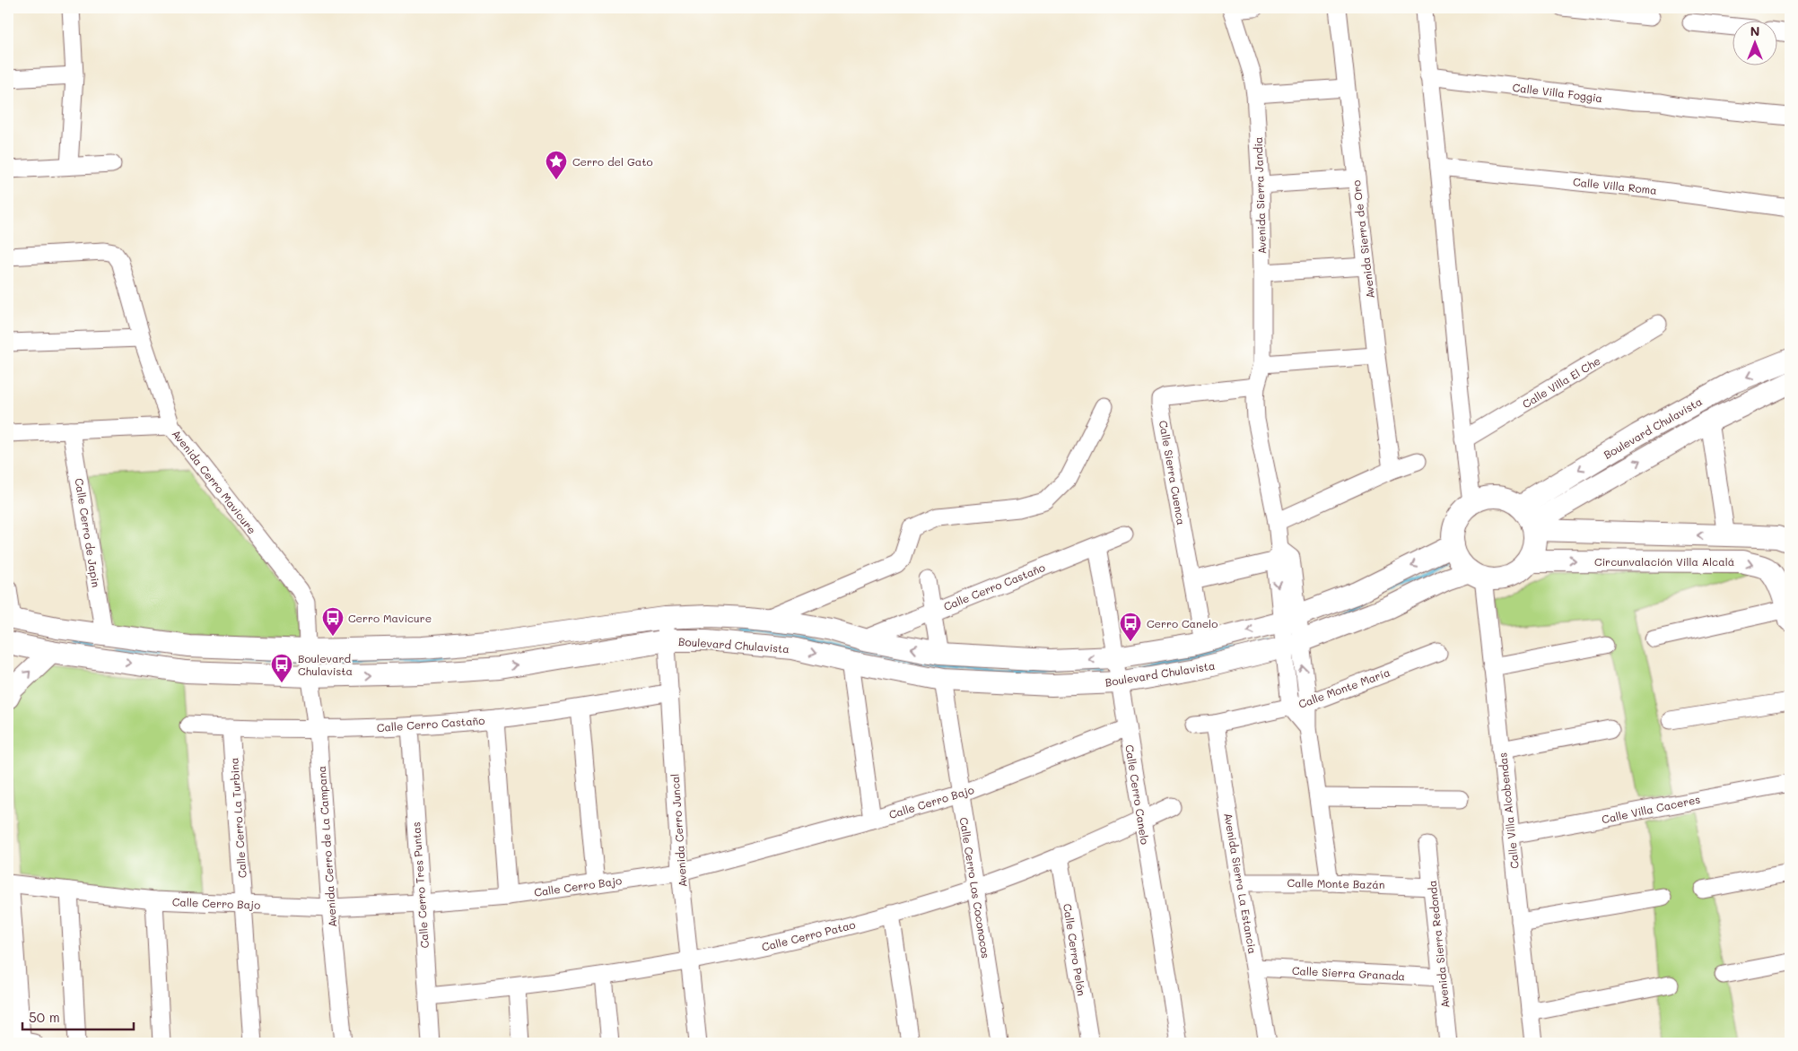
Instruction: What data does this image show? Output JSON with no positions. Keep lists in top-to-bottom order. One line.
{"streets":{"street":["Calle Villa Foggia","Calle Villa Roma","Avenida Sierra Jandia","Avenida Sierra de Oro","Calle Villa El Che","Boulevard Chulavista","Calle Sierra Cuenca","Avenida Cerro Mavicure","Calle Cerro de Japin","Circunvalación Villa Alcalá","Calle Cerro Castaño","Calle Monte María","Calle Cerro Canelo","Calle Cerro Bajo","Calle Villa Caceres","Calle Villa Alcobendas","Calle Cerro La Turbina","Avenida Cerro Juncal","Avenida Cerro de La Campana","Avenida Sierra La Estancia","Calle Monte Bazán","Calle Cerro Tres Puntas","Calle Cerro Los Coconocos","Calle Cerro Patao","Avenida Sierra Redonda","Calle Cerro Pelón","Calle Sierra Granada"]},"crossings":[["Avenida Sierra Jandia","Boulevard Chulavista"],["Avenida Sierra Jandia","Calle Sierra Cuenca"],["Boulevard Chulavista","Calle Sierra Cuenca"],["Boulevard Chulavista","Avenida Cerro Mavicure"],["Boulevard Chulavista","Calle Cerro de Japin"],["Boulevard Chulavista","Circunvalación Villa Alcalá"],["Boulevard Chulavista","Calle Cerro Castaño"],["Boulevard Chulavista","Calle Cerro Canelo"],["Boulevard Chulavista","Calle Villa Alcobendas"],["Boulevard Chulavista","Avenida Cerro Juncal"],["Boulevard Chulavista","Avenida Cerro de La Campana"],["Boulevard Chulavista","Calle Cerro Los Coconocos"],["Avenida Cerro Mavicure","Avenida Cerro de La Campana"],["Circunvalación Villa Alcalá","Calle Villa Alcobendas"],["Calle Cerro Castaño","Calle Cerro Canelo"],["Calle Cerro Castaño","Calle Cerro La Turbina"],["Calle Cerro Castaño","Avenida Cerro Juncal"],["Calle Cerro Castaño","Avenida Cerro de La Campana"],["Calle Cerro Castaño","Calle Cerro Tres Puntas"],["Calle Monte María","Avenida Sierra La Estancia"],["Calle Cerro Canelo","Calle Cerro Bajo"],["Calle Cerro Canelo","Calle Cerro Patao"],["Calle Cerro Bajo","Calle Cerro La Turbina"],["Calle Cerro Bajo","Avenida Cerro Juncal"],["Calle Cerro Bajo","Avenida Cerro de La Campana"],["Calle Cerro Bajo","Calle Cerro Tres Puntas"],["Calle Cerro Bajo","Calle Cerro Los Coconocos"],["Calle Villa Caceres","Calle Villa Alcobendas"],["Avenida Cerro Juncal","Calle Cerro Patao"],["Avenida Sierra La Estancia","Calle Monte Bazán"],["Avenida Sierra La Estancia","Calle Sierra Granada"],["Calle Monte Bazán","Avenida Sierra Redonda"],["Calle Cerro Tres Puntas","Calle Cerro Patao"],["Calle Cerro Los Coconocos","Calle Cerro Patao"],["Calle Cerro Patao","Calle Cerro Pelón"],["Avenida Sierra Redonda","Calle Sierra Granada"]],"places":{"place":["Cerro del Gato"],"bus stop":["Cerro Mavicure","Cerro Canelo","Boulevard Chulavista"]},"scale_bar":"50 m","north":"top"}
